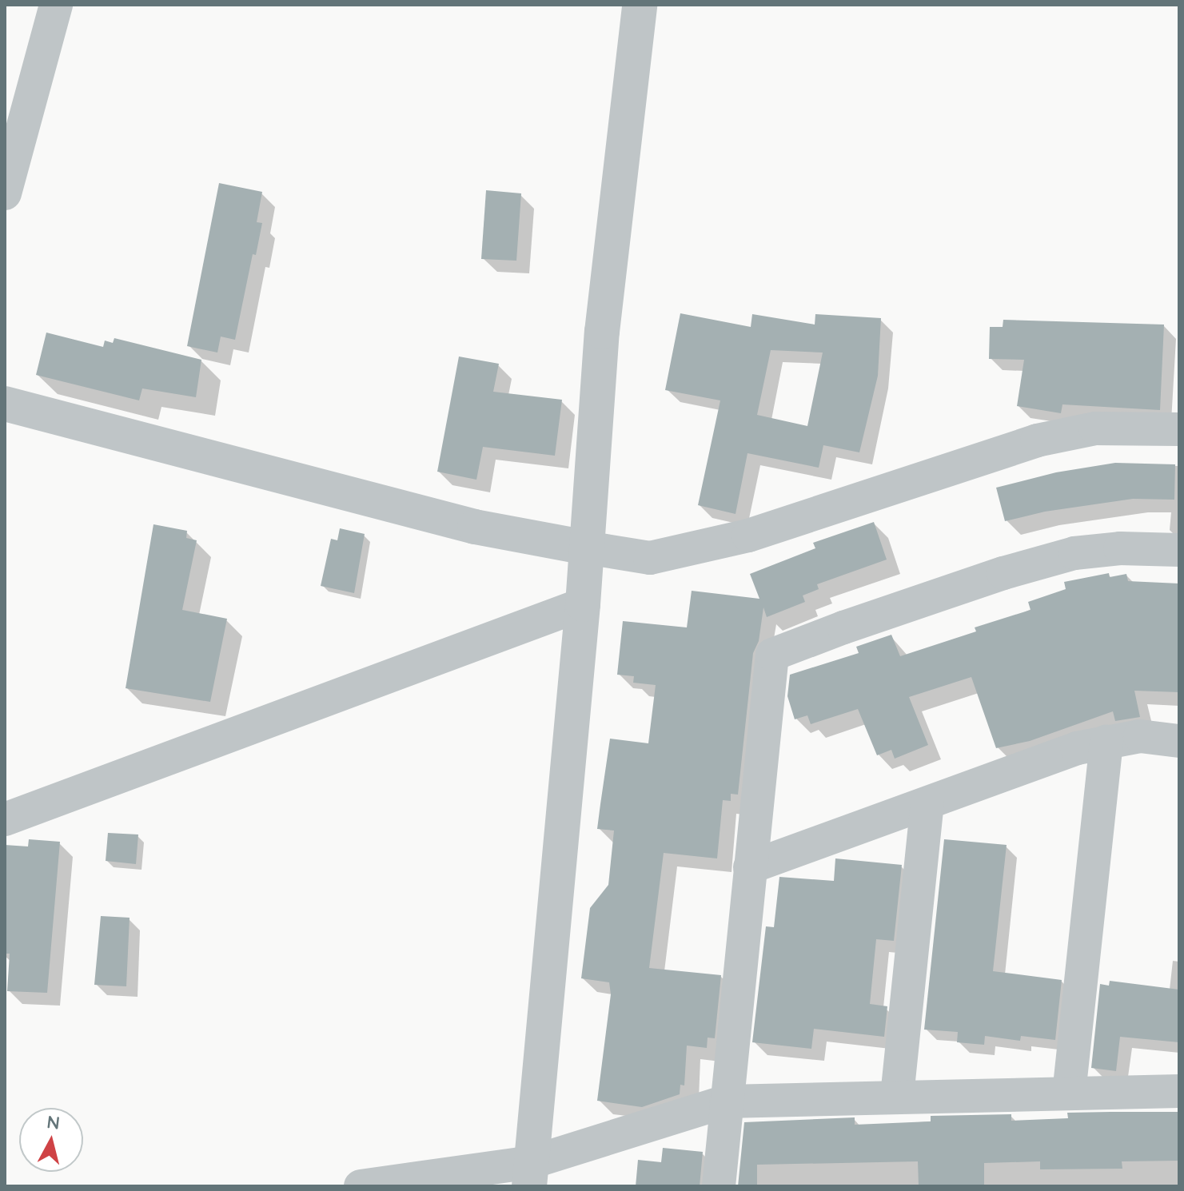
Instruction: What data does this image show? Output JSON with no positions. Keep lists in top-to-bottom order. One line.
{"north":"top"}
